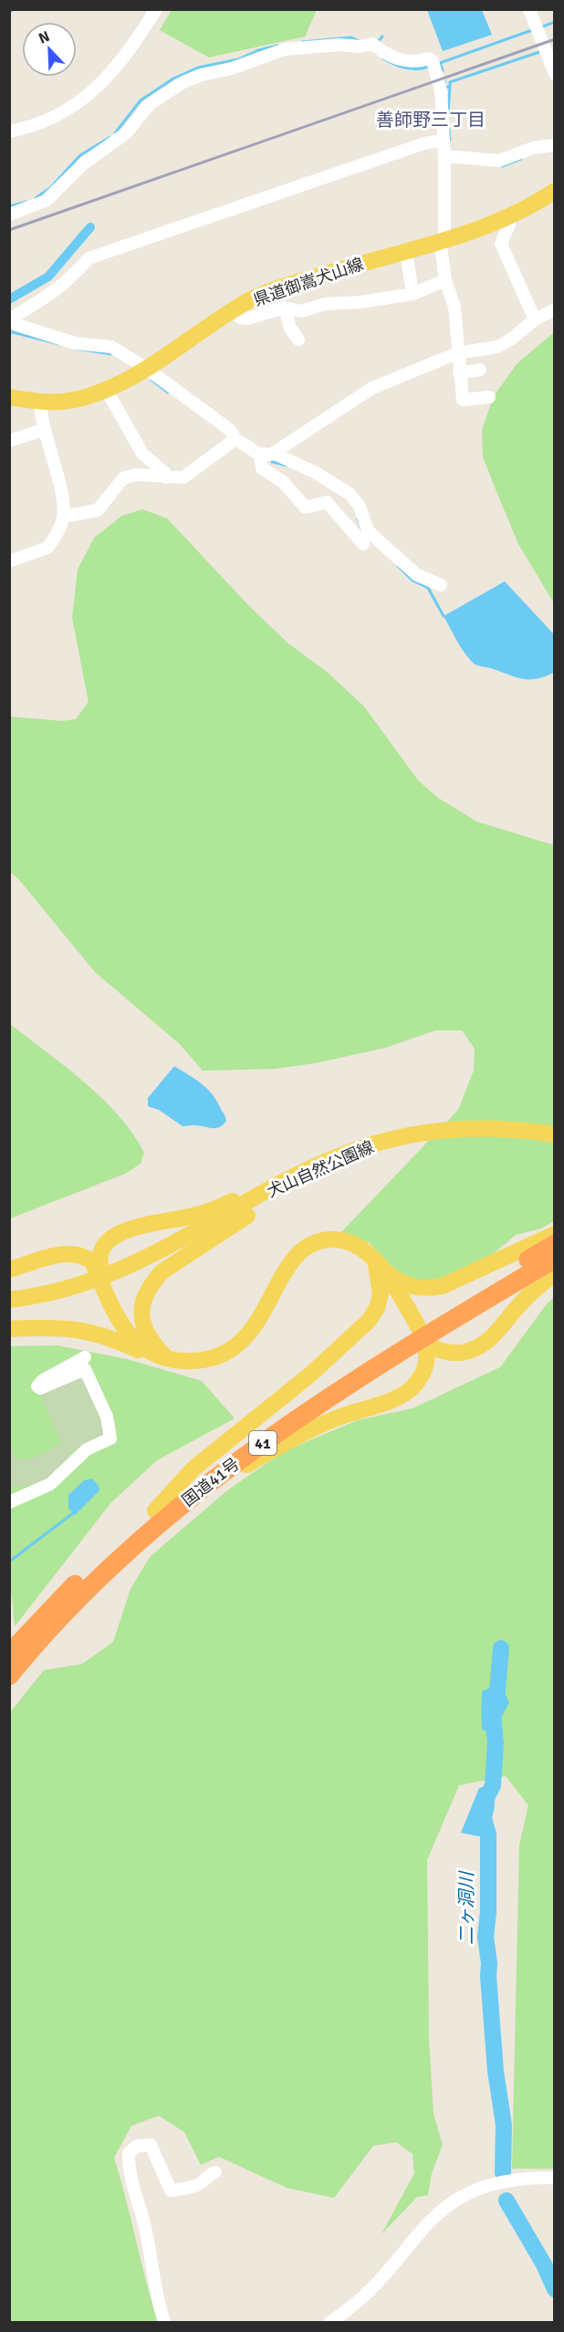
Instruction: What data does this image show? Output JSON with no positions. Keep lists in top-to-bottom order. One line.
{"streets":{"highway":["41","国道41号"],"main road":["県道御嵩犬山線","犬山自然公園線"]},"districts":["善師野三丁目"],"water":["二ヶ洞川"],"north":"top left"}
